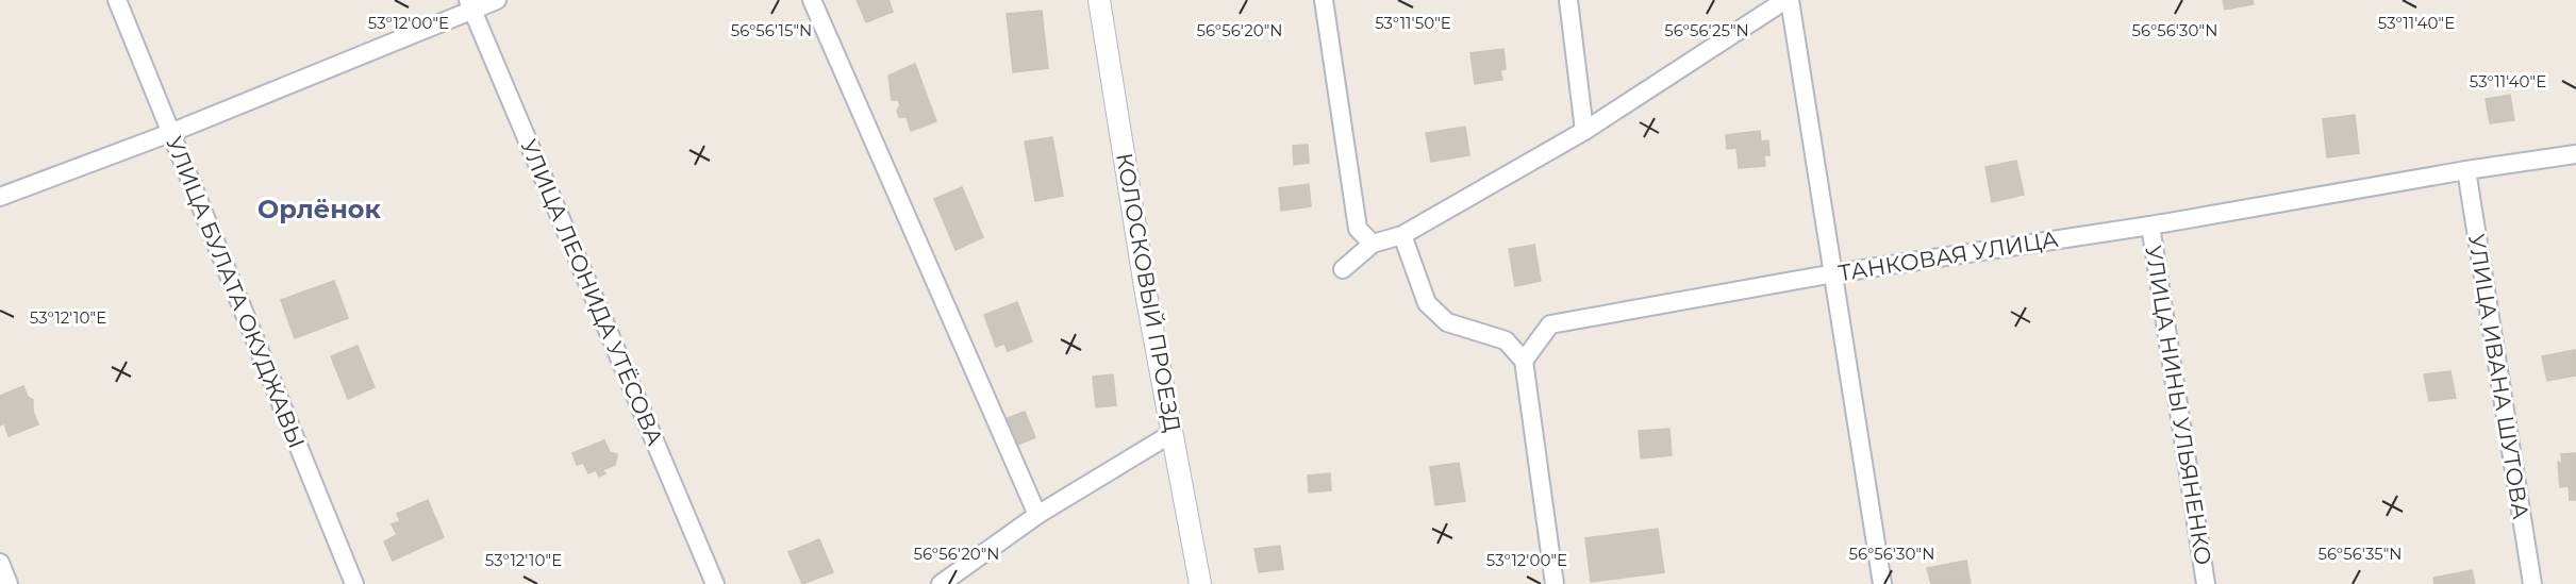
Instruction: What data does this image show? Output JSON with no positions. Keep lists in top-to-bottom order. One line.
{"streets":{"street":["ТАНКОВАЯ УЛИЦА","УЛИЦА БУЛАТА ОКУДЖАВЫ","УЛИЦА ЛЕОНИДА УТЁСОВА","КОЛОСКОВЫЙ ПРОЕЗД","УЛИЦА ИВАНА ШУТОВА","УЛИЦА НИНЫ УЛЬЯНЕНКО"]},"crossings":[["ТАНКОВАЯ УЛИЦА","УЛИЦА ИВАНА ШУТОВА"],["ТАНКОВАЯ УЛИЦА","УЛИЦА НИНЫ УЛЬЯНЕНКО"]],"districts":["Орлёнок"],"coordinates":["53°12'00\"E","53°11'40\"E","53°11'50\"E","56°56'15\"N","56°56'20\"N","56°56'25\"N","56°56'30\"N","53°12'10\"E","56°56'35\"N"]}
